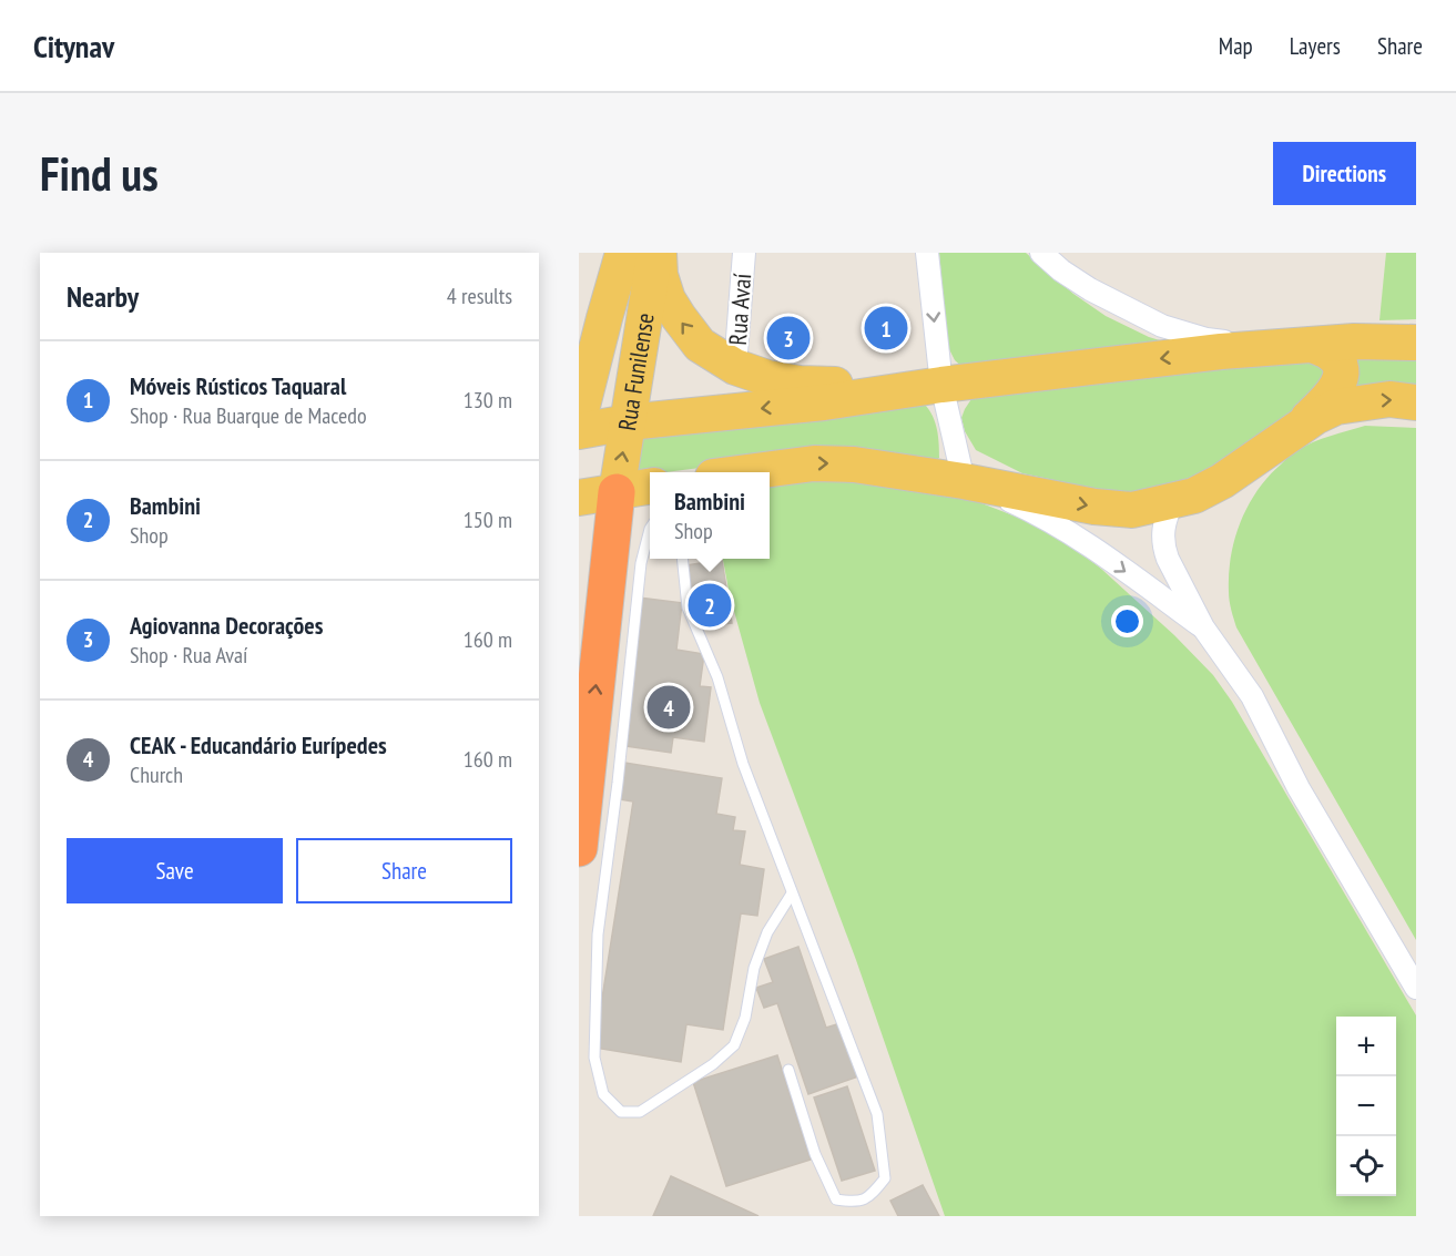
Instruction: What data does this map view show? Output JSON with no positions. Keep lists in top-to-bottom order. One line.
{"streets":{"main road":["Rua Funilense"],"street":["Rua Avaí"]},"page":{"header":"Citynav","nav":["Map","Layers","Share"],"buttons":["Directions",["Save","Share"]],"title":"Find us","heading":["Nearby","4 results"],"pins":["1","3","2","4"],"list":[{"mark":"1","name":"Móveis Rústicos Taquaral","note":"Shop · Rua Buarque de Macedo","value":"130 m"},{"mark":"2","name":"Bambini","note":"Shop","value":"150 m"},{"mark":"3","name":"Agiovanna Decorações","note":"Shop · Rua Avaí","value":"160 m"},{"mark":"4","name":"CEAK - Educandário Eurípedes","note":"Church","value":"160 m"}],"popup":["Bambini","Shop"],"map_buttons":["+","−"]}}
